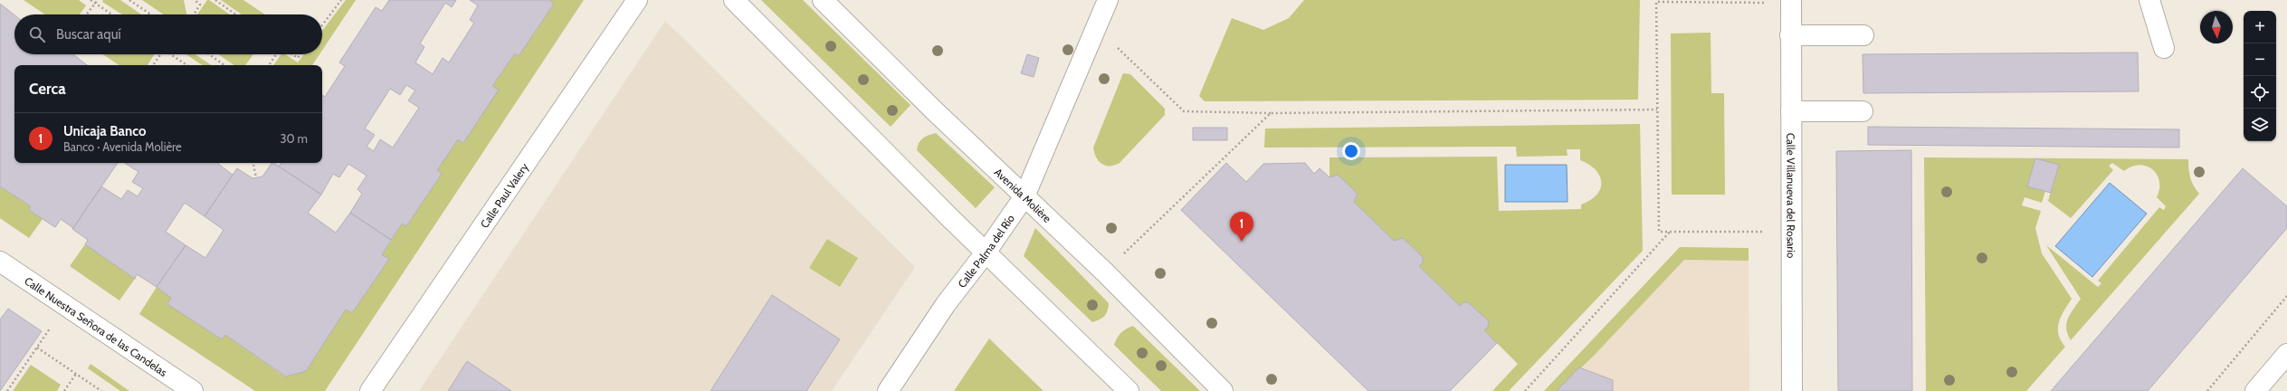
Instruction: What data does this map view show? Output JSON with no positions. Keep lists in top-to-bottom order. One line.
{"streets":{"street":["Calle Paul Valery","Avenida Molière","Calle Villanueva del Rosario","Calle Palma del Río","Calle Nuestra Señora de las Candelas"]},"crossings":[["Avenida Molière","Calle Palma del Río"]],"north":"bottom","page":{"map_buttons":["+","−"],"search":"Buscar aquí","heading":"Cerca","list":[{"mark":"1","name":"Unicaja Banco","note":"Banco · Avenida Molière","value":"30 m"}],"pins":"1"}}
